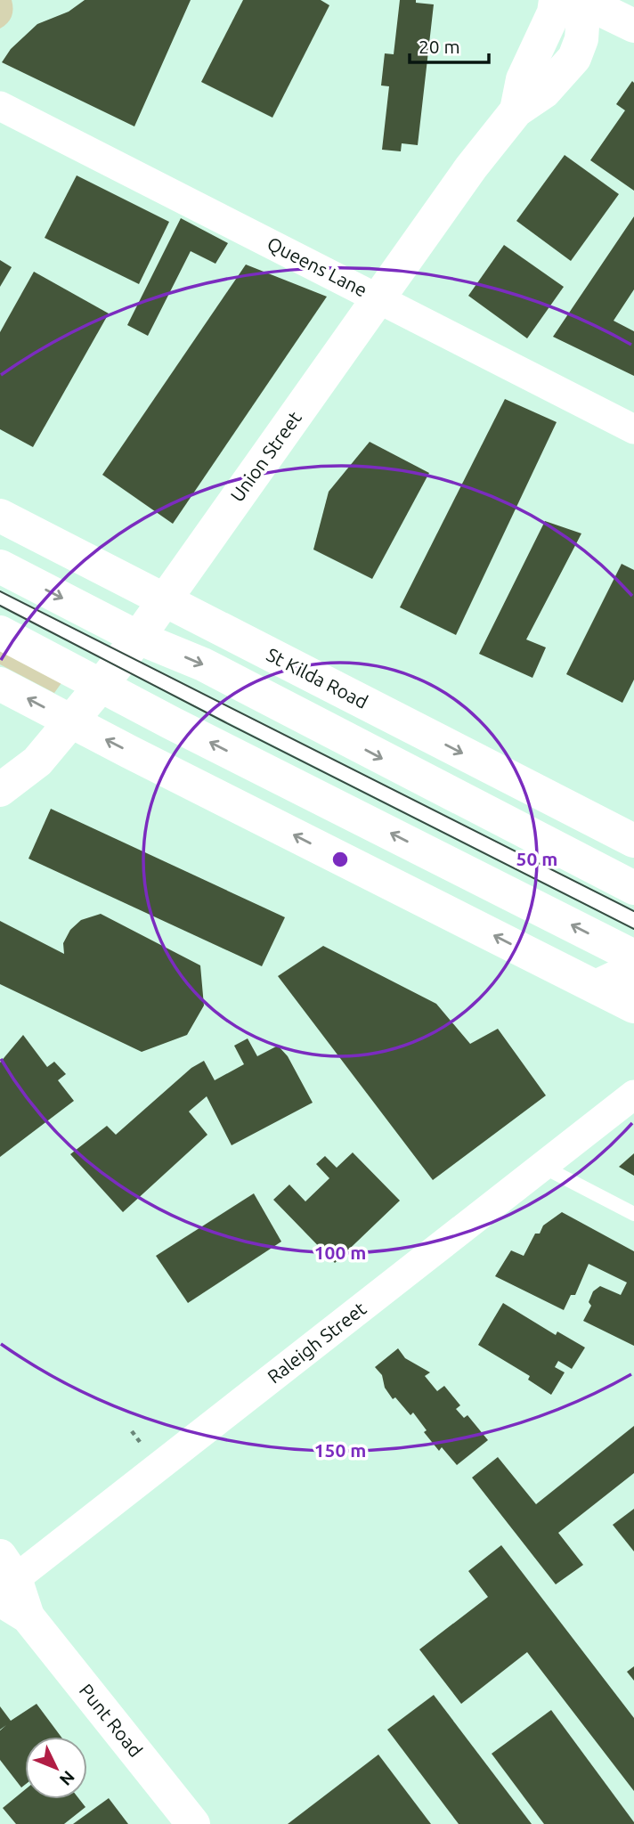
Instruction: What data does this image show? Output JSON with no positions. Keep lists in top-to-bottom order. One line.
{"streets":{"main road":["Union Street","St Kilda Road","Punt Road"],"street":["Queens Lane","Raleigh Street"]},"crossings":[["Queens Lane","Union Street"],["Union Street","St Kilda Road"],["Raleigh Street","Punt Road"]],"scale_bar":"20 m","north":"bottom right","rings":["50 m","100 m","150 m"]}
